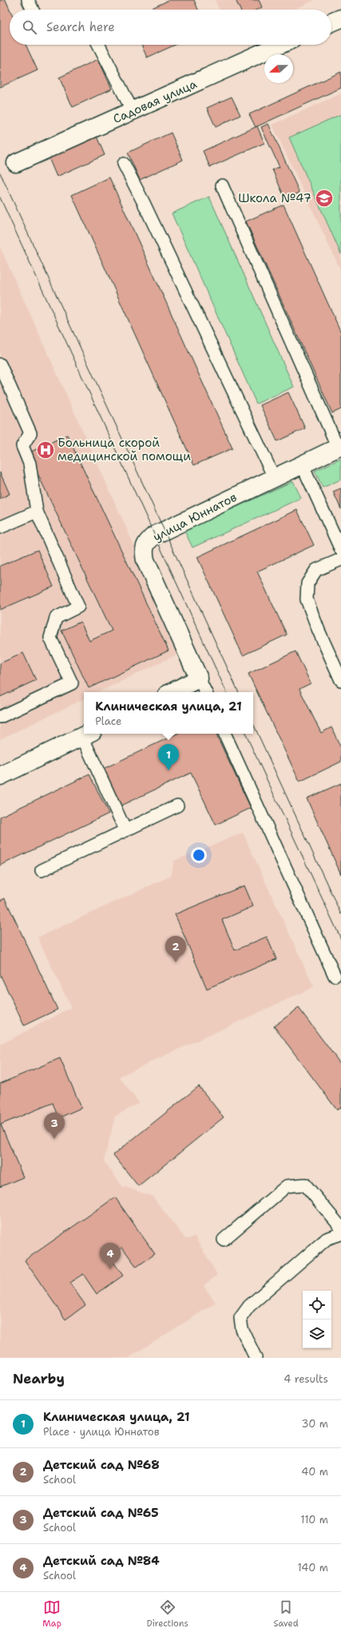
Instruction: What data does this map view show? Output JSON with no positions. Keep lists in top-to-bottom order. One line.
{"streets":{"street":["Садовая улица","улица Юннатов"]},"places":{"school or university":["Школа №47"],"hospital":["Больница скорой медицинской помощи"]},"north":"left","page":{"search":"Search here","popup":["Клиническая улица, 21","Place"],"pins":["1","2","3","4"],"heading":["Nearby","4 results"],"list":[{"mark":"1","name":"Клиническая улица, 21","note":"Place · улица Юннатов","value":"30 m"},{"mark":"2","name":"Детский сад №68","note":"School","value":"40 m"},{"mark":"3","name":"Детский сад №65","note":"School","value":"110 m"},{"mark":"4","name":"Детский сад №84","note":"School","value":"140 m"}],"nav":["Map","Directions","Saved"]}}
